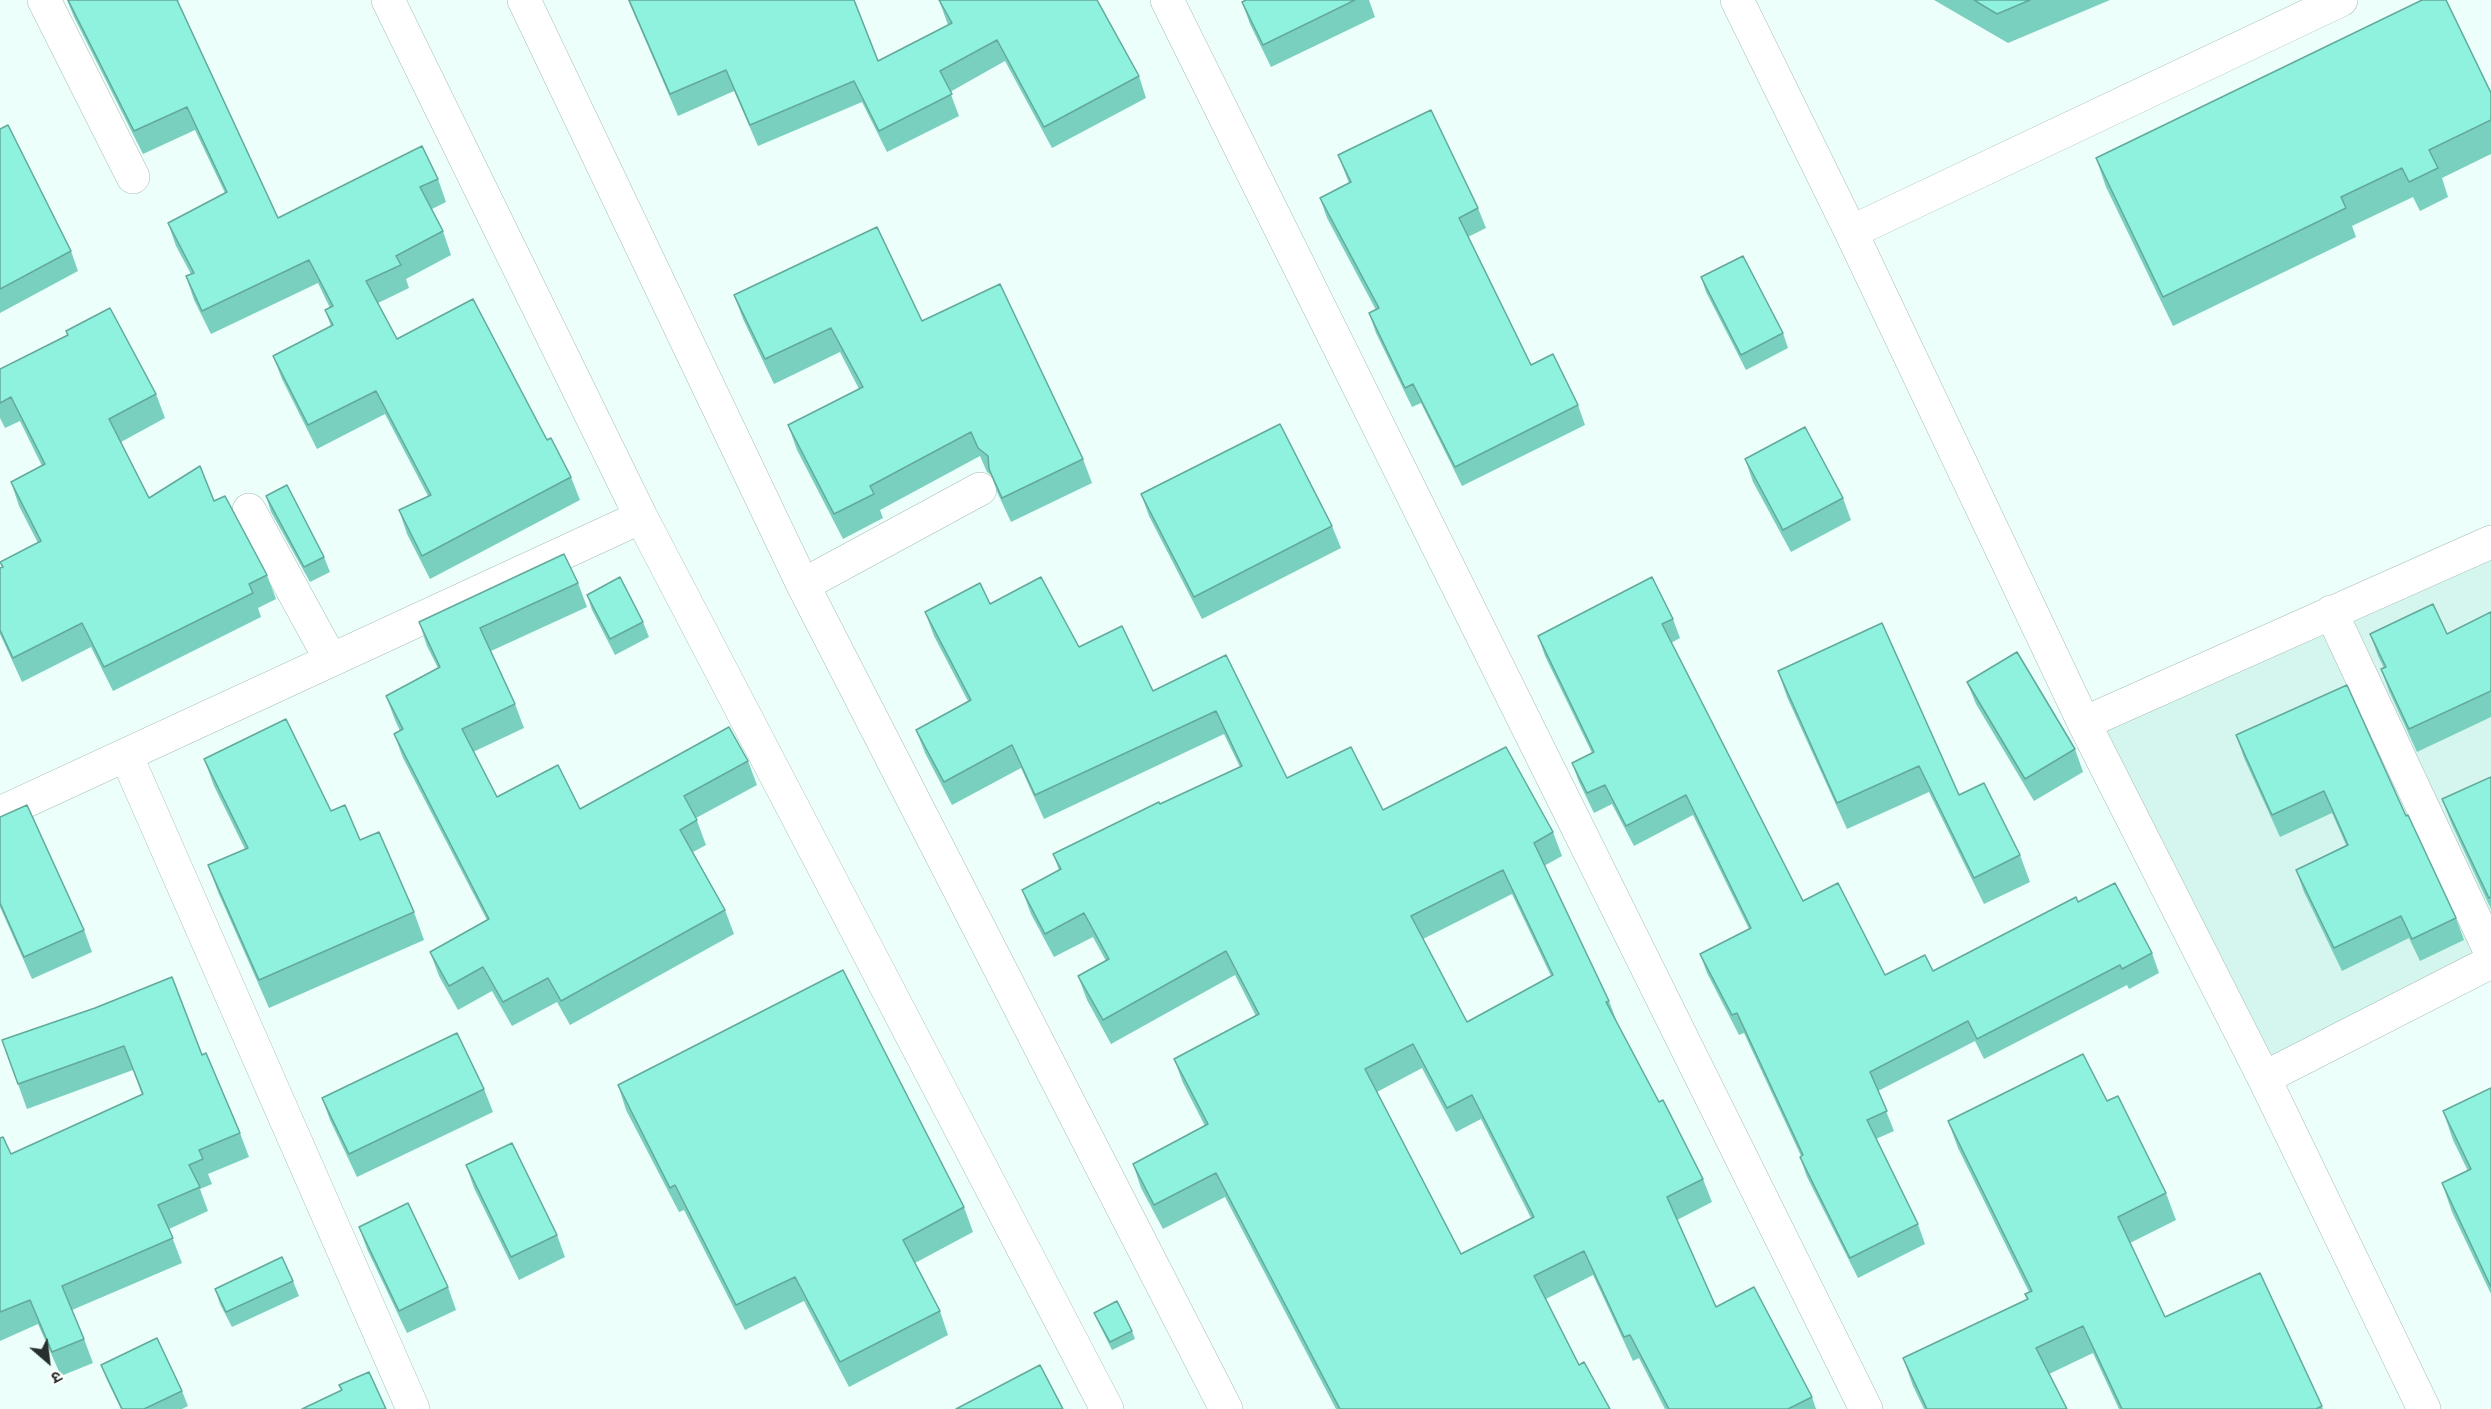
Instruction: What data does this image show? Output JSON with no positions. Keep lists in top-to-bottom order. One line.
{"north":"bottom right"}
